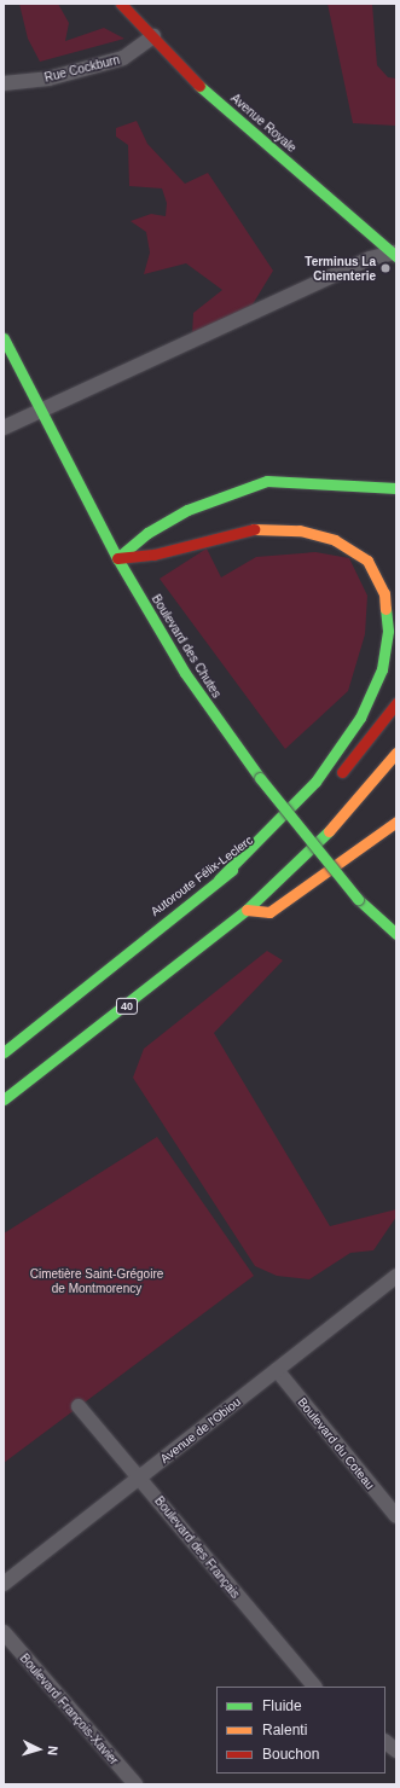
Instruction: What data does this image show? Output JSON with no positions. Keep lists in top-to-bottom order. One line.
{"streets":{"main road":["Avenue Royale","Boulevard des Chutes","Autoroute Félix-Leclerc","40"],"street":["Rue Cockburn","Avenue de l'Obiou","Boulevard du Coteau","Boulevard des Français","Boulevard François-Xavier"]},"crossings":[["Rue Cockburn","Avenue Royale"],["Avenue de l'Obiou","Boulevard du Coteau"],["Avenue de l'Obiou","Boulevard des Français"]],"parks":["Cimetière Saint-Grégoire de Montmorency"],"places":["Terminus La Cimenterie"],"legend":["Fluide","Ralenti","Bouchon"],"north":"right"}
